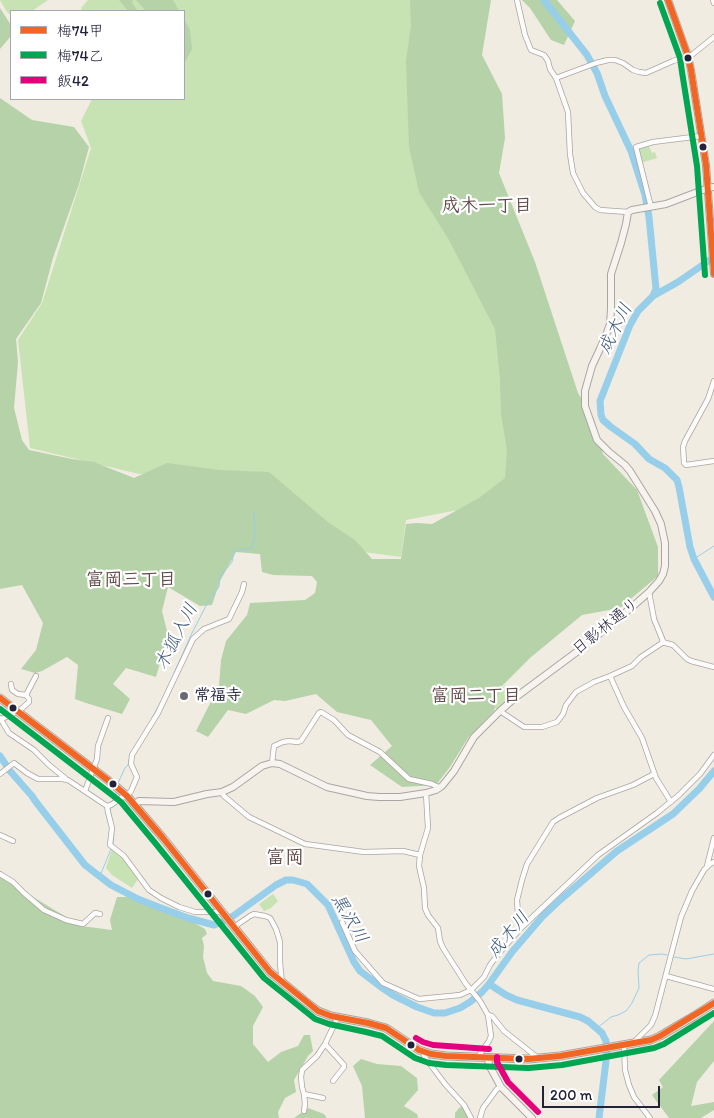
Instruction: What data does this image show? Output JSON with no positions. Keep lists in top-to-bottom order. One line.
{"streets":{"street":["日影林通り"]},"districts":["成木一丁目","富岡三丁目","富岡二丁目","富岡"],"water":["成木川","木狐入川","黒沢川"],"places":["常福寺"],"lines":["transit line 梅74甲","transit line 梅74乙","transit line 飯42"],"legend":["梅74甲","梅74乙","飯42"],"scale_bar":"200 m"}
